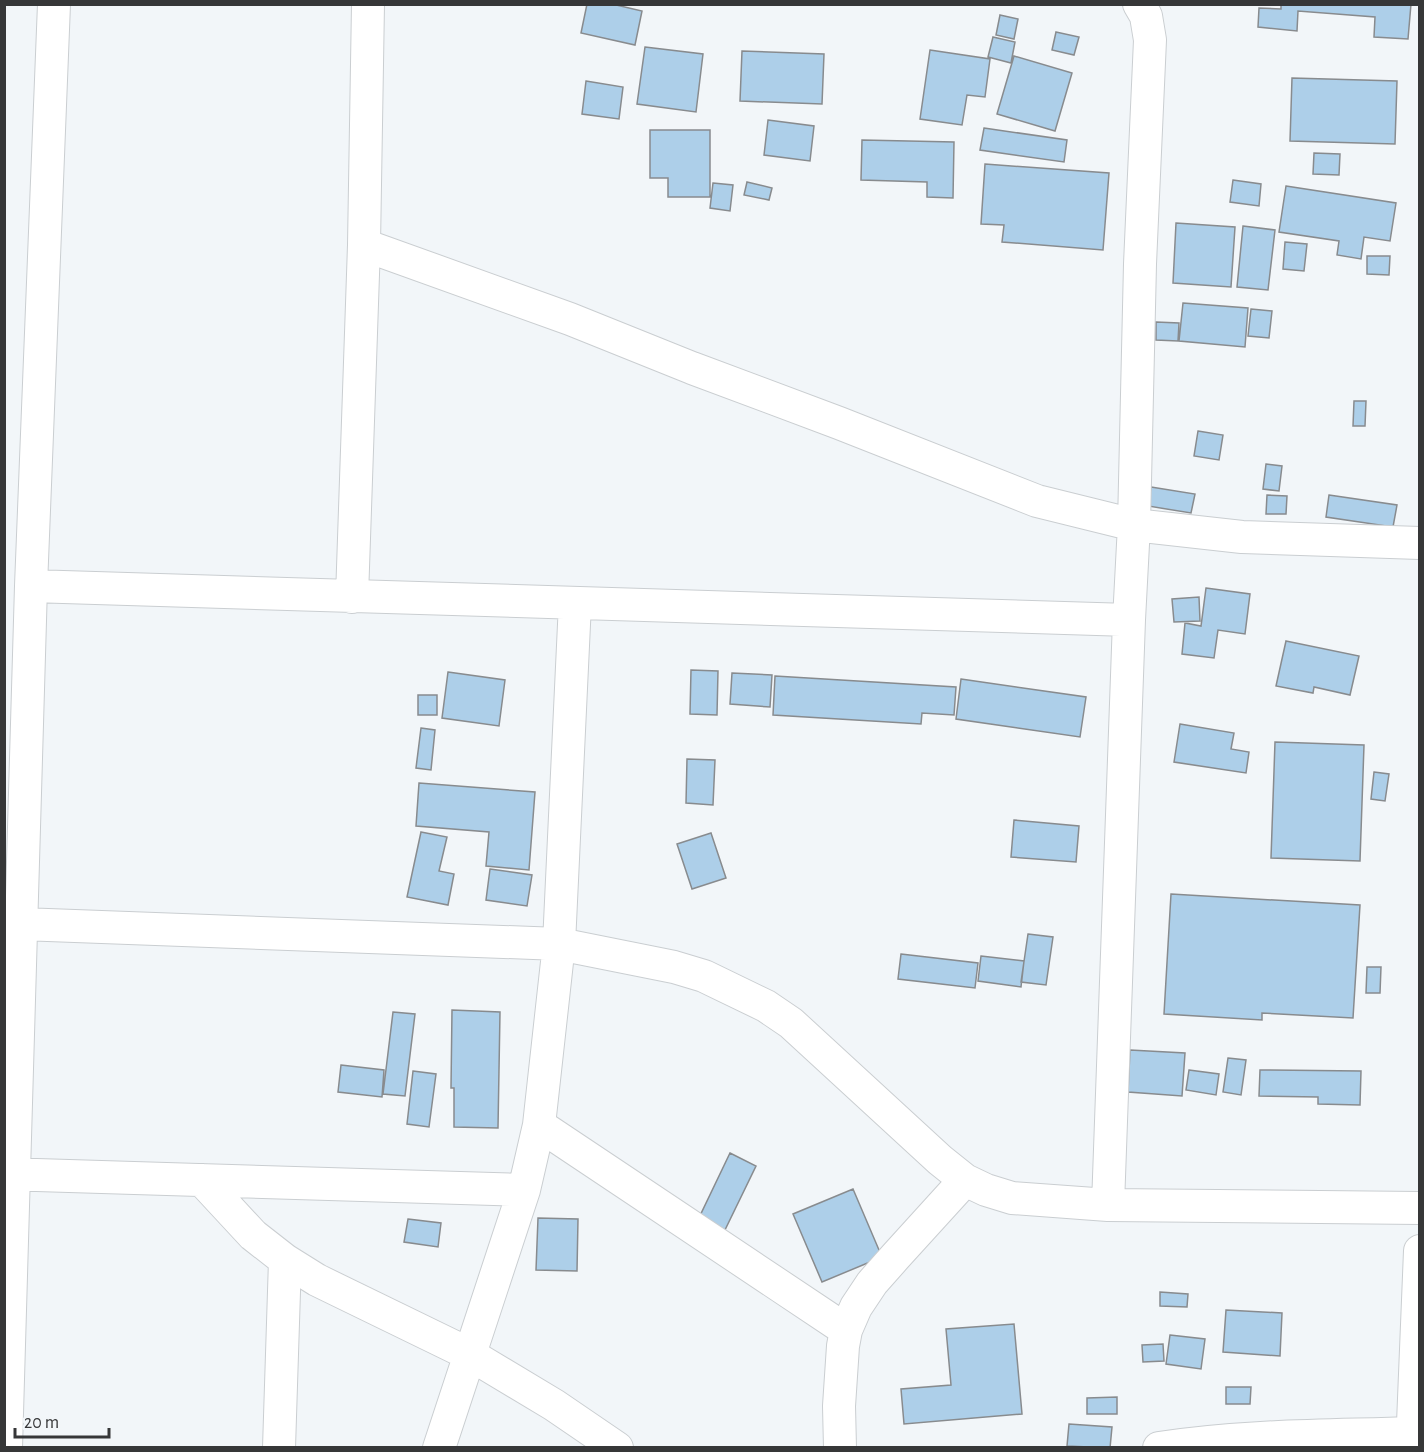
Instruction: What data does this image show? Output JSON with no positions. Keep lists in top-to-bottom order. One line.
{"scale_bar":"20 m"}
